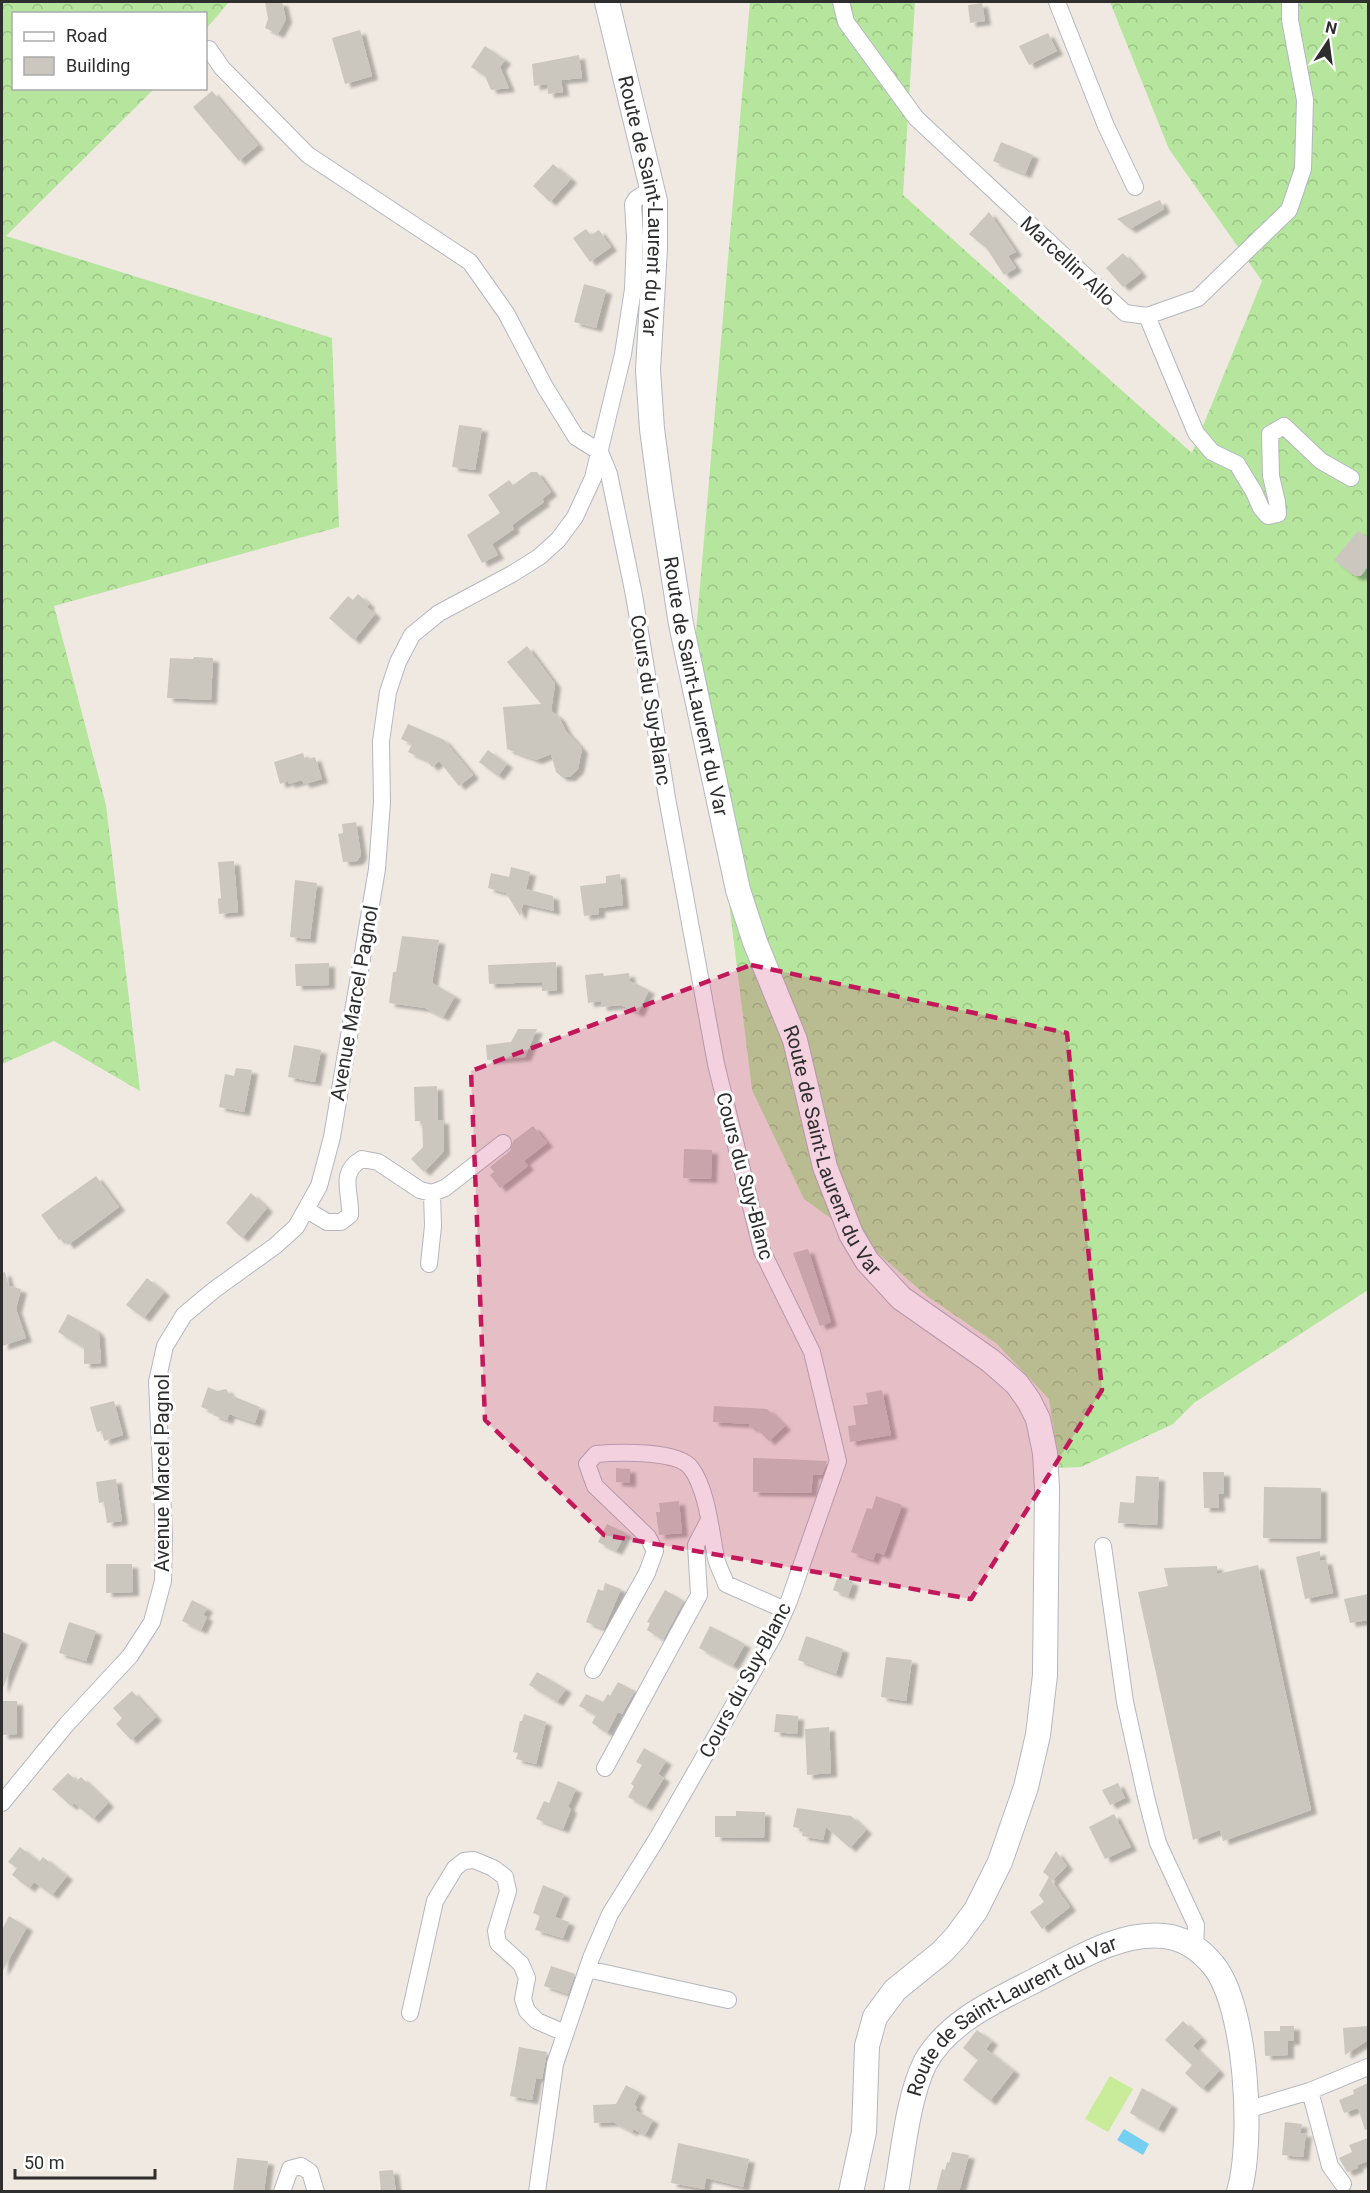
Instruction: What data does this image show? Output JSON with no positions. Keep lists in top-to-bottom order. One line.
{"streets":{"main road":["Route de Saint-Laurent du Var"],"street":["Marcellin Allo","Cours du Suy-Blanc","Avenue Marcel Pagnol"]},"crossings":[["Route de Saint-Laurent du Var","Avenue Marcel Pagnol"],["Cours du Suy-Blanc","Avenue Marcel Pagnol"]],"legend":["Road","Building"],"scale_bar":"50 m","north":"top"}
